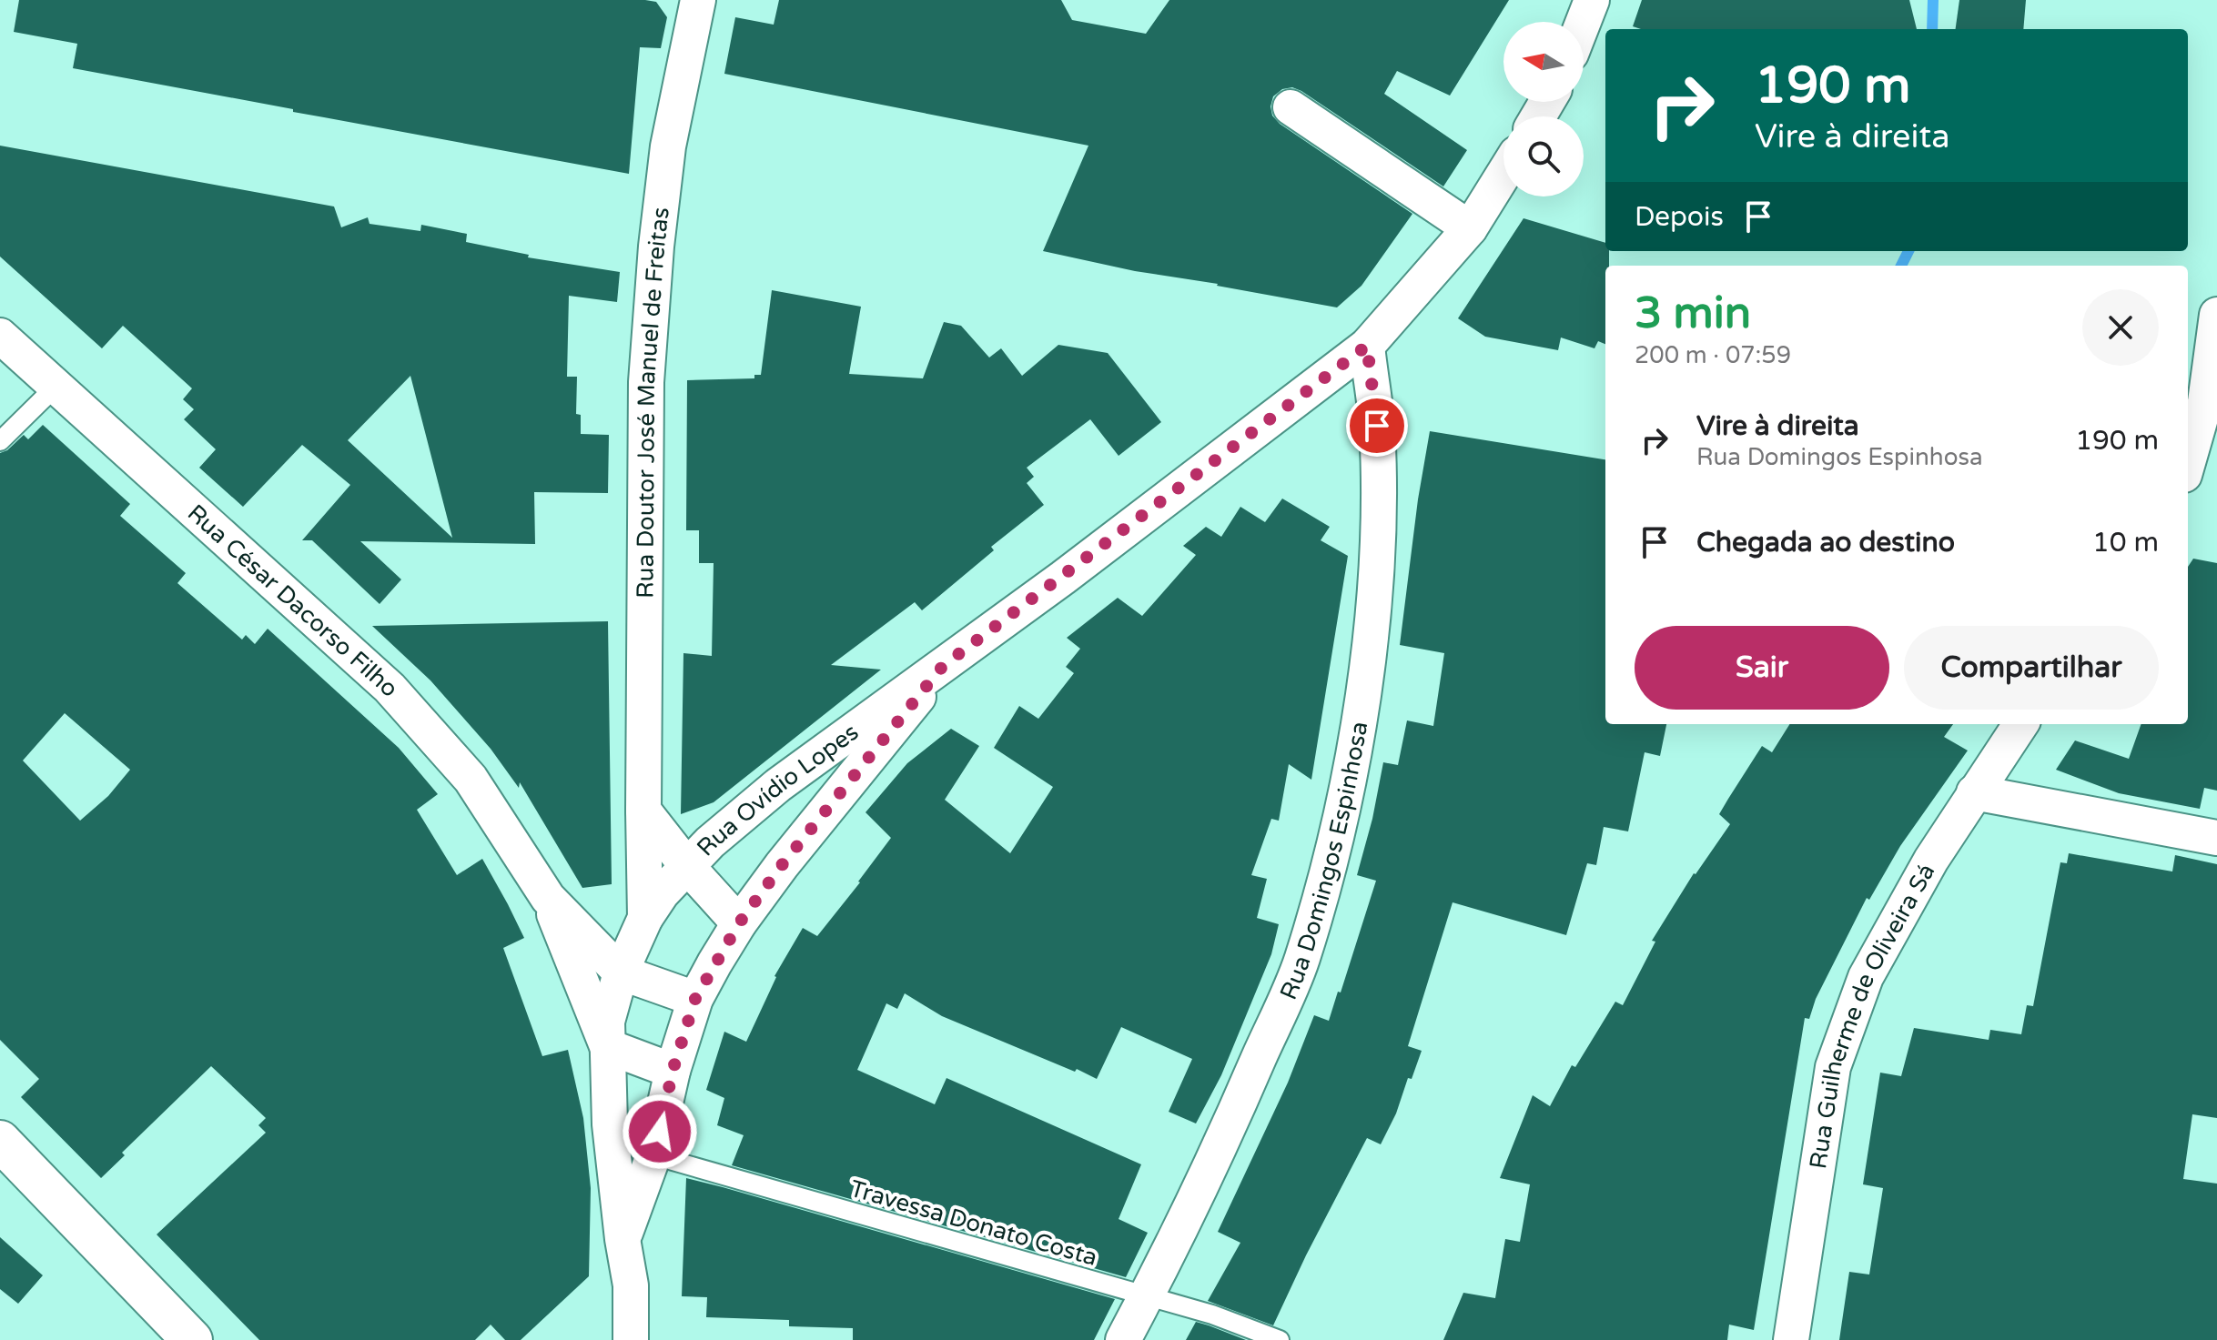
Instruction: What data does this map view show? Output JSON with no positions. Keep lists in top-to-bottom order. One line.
{"streets":{"street":["Rua Doutor José Manuel de Freitas","Rua César Dacorso Filho","Rua Ovídio Lopes","Rua Domingos Espinhosa","Rua Guilherme de Oliveira Sá"],"lane":["Travessa Donato Costa"]},"crossings":[["Rua Doutor José Manuel de Freitas","Rua César Dacorso Filho"],["Rua Doutor José Manuel de Freitas","Rua Ovídio Lopes"],["Rua Ovídio Lopes","Rua Domingos Espinhosa"],["Rua Ovídio Lopes","Travessa Donato Costa"],["Rua Domingos Espinhosa","Travessa Donato Costa"]],"north":"left","page":{"turn":["190 m","Vire à direita"],"then":"Depois","heading":["3 min","200 m · 07:59"],"list":[{"name":"Vire à direita","note":"Rua Domingos Espinhosa","value":"190 m"},{"name":"Chegada ao destino","value":"10 m"}],"buttons":["Sair","Compartilhar"]}}
